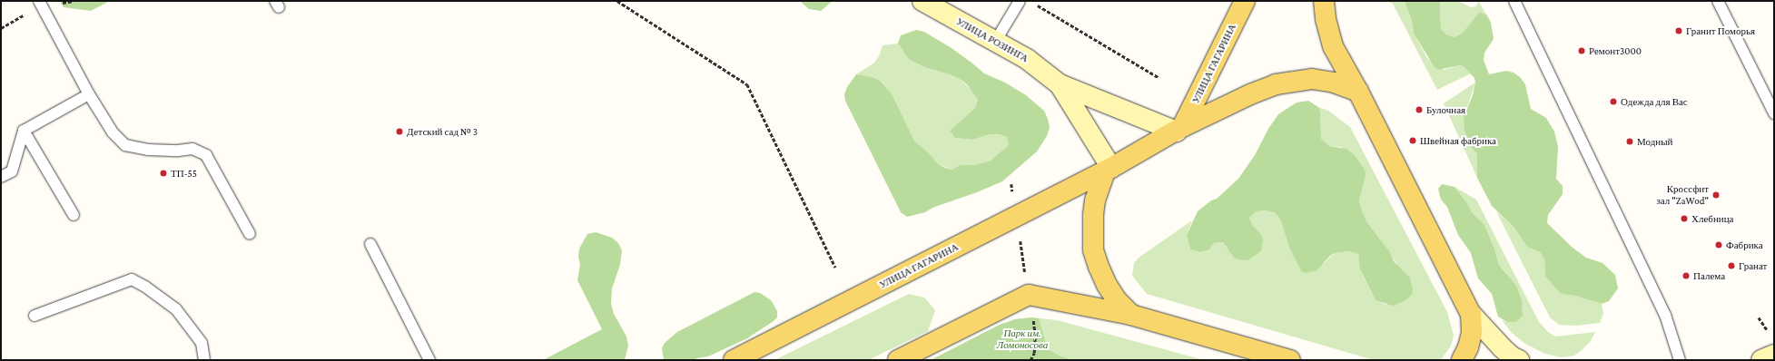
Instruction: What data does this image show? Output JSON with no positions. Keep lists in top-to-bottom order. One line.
{"streets":{"main road":["УЛИЦА ГАГАРИНА"],"street":["УЛИЦА РОЗИНГА"]},"parks":["Парк им. Ломоносова"],"places":["Гранит Поморья","Ремонт3000","Одежда для Вас","Булочная","Детский сад № 3","Швейная фабрика","Модный","ТП-55","Кроссфит зал \"ZaWod\"","Хлебница","Фабрика","Гранат","Палема"]}
